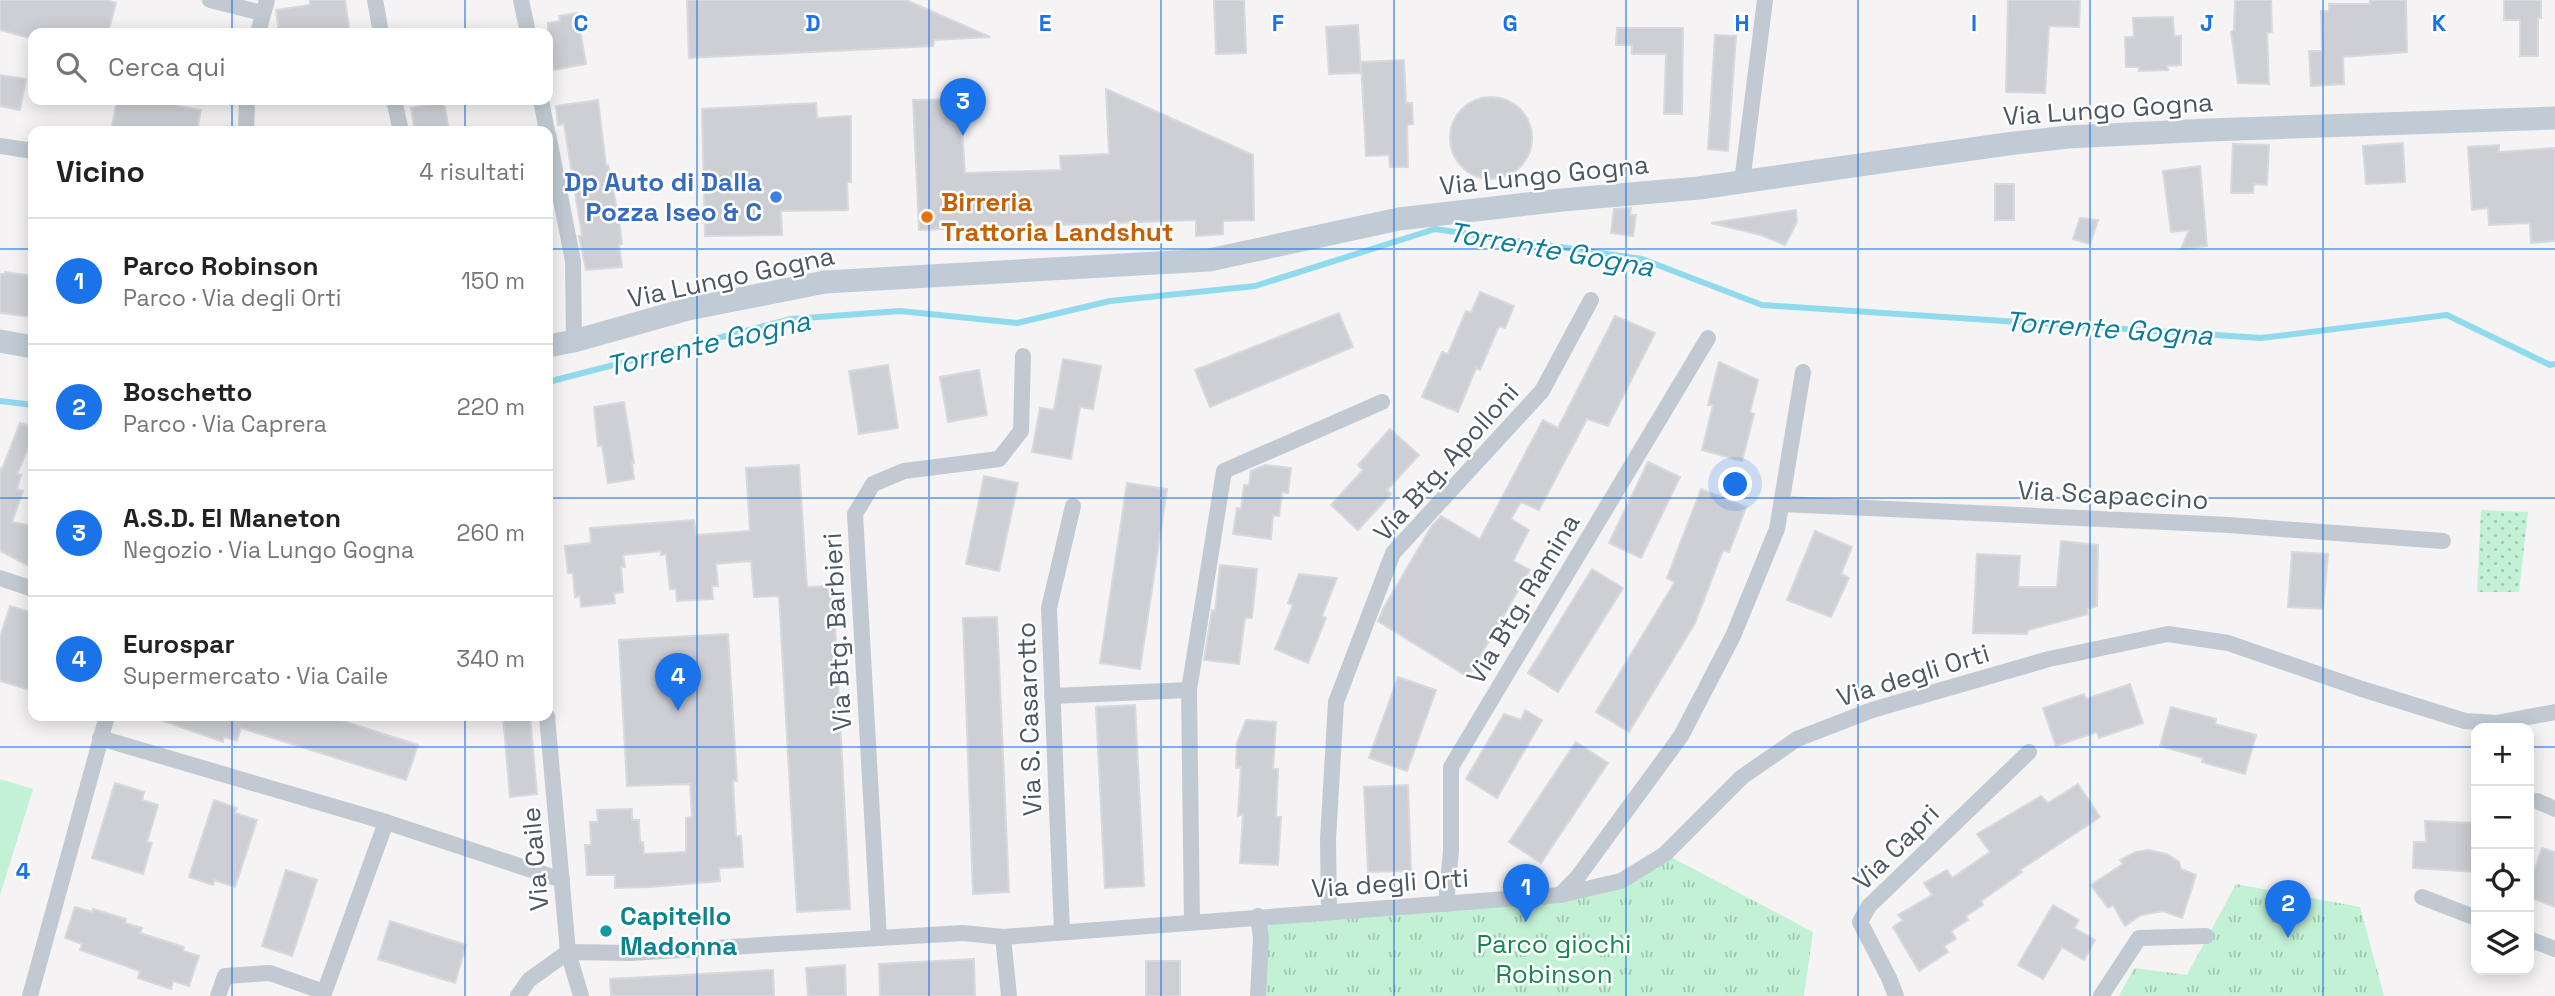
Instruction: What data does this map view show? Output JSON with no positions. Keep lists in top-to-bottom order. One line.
{"streets":{"street":["Via Lungo Gogna","Via Btg. Apolloni","Via Scapaccino","Via Btg. Ramina","Via Btg. Barbieri","Via degli Orti","Via S. Casarotto","Via Capri","Via Caile"]},"crossings":[["Via Btg. Apolloni","Via degli Orti"],["Via Btg. Ramina","Via degli Orti"],["Via Btg. Barbieri","Via degli Orti"],["Via degli Orti","Via S. Casarotto"],["Via degli Orti","Via Caile"]],"water":["Torrente Gogna"],"parks":["Parco giochi Robinson"],"places":["Dp Auto di Dalla Pozza Iseo & C","Birreria Trattoria Landshut","Capitello Madonna"],"page":{"search":"Cerca qui","pins":["3","4","1","2"],"heading":["Vicino","4 risultati"],"list":[{"mark":"1","name":"Parco Robinson","note":"Parco · Via degli Orti","value":"150 m"},{"mark":"2","name":"Boschetto","note":"Parco · Via Caprera","value":"220 m"},{"mark":"3","name":"A.S.D. El Maneton","note":"Negozio · Via Lungo Gogna","value":"260 m"},{"mark":"4","name":"Eurospar","note":"Supermercato · Via Caile","value":"340 m"}],"map_buttons":["+","−"]},"grid":{"columns":["C","D","E","F","G","H","I","J","K"],"rows":["4"]}}
